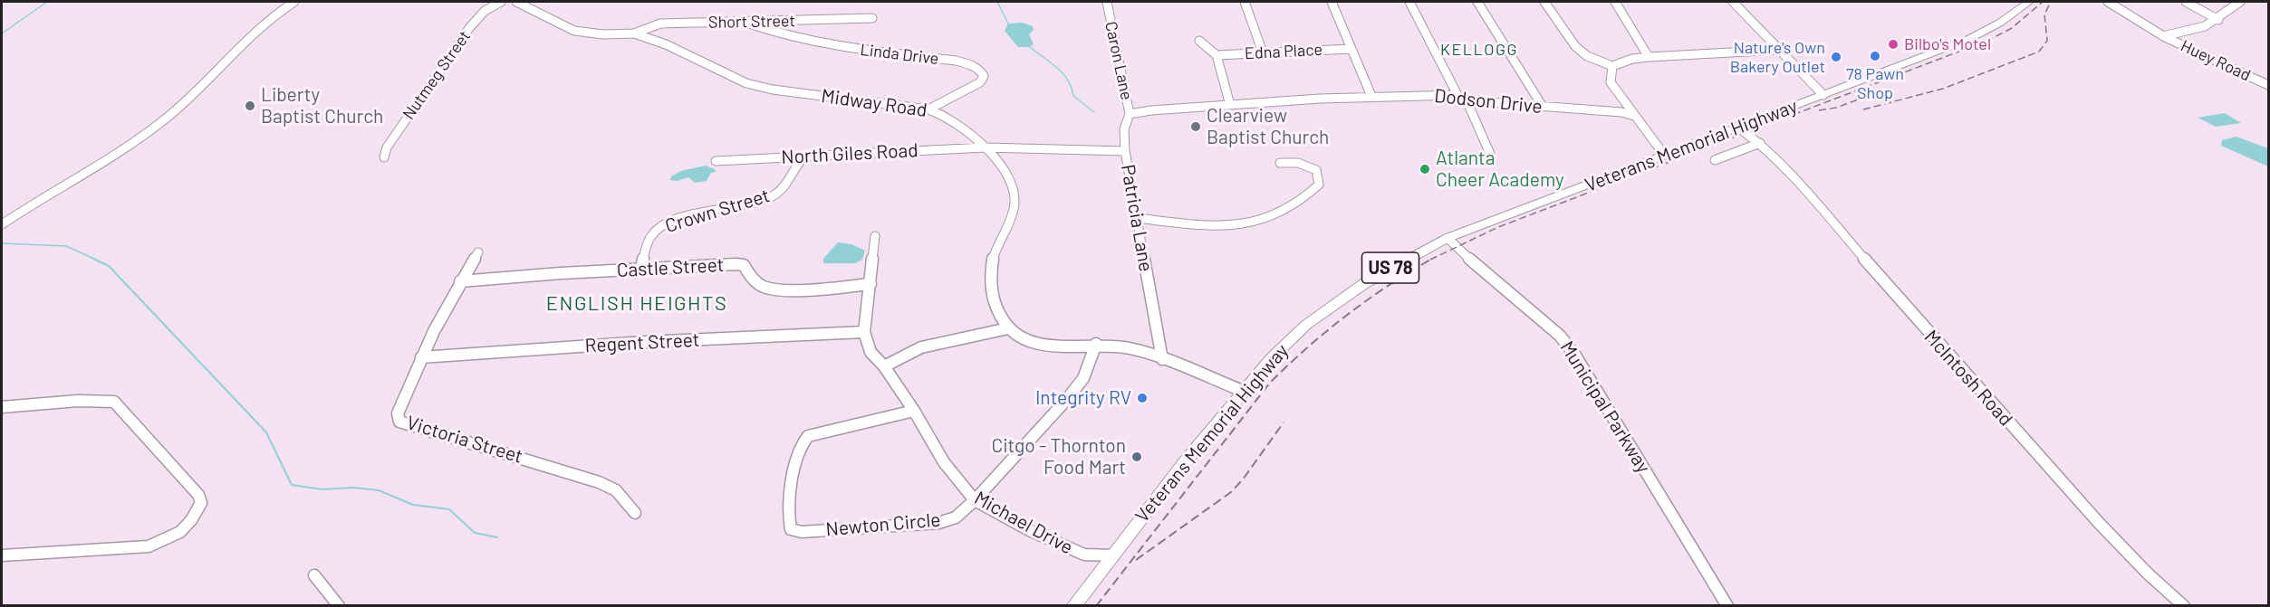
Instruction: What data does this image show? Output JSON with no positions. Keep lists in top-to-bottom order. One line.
{"streets":{"main road":["Veterans Memorial Highway","US 78"],"street":["Short Street","Edna Place","Linda Drive","Caron Lane","Huey Road","Nutmeg Street","Dodson Drive","Midway Road","North Giles Road","Crown Street","Patricia Lane","Castle Street","Regent Street","McIntosh Road","Municipal Parkway","Victoria Street","Michael Drive","Newton Circle"]},"crossings":[["Short Street","Linda Drive"],["Short Street","Midway Road"],["Linda Drive","Midway Road"],["Caron Lane","Dodson Drive"],["Caron Lane","Patricia Lane"],["Midway Road","North Giles Road"],["Midway Road","Patricia Lane"],["Veterans Memorial Highway","McIntosh Road"],["Veterans Memorial Highway","Municipal Parkway"],["Veterans Memorial Highway","Michael Drive"],["North Giles Road","Crown Street"],["North Giles Road","Patricia Lane"],["Crown Street","Castle Street"],["Castle Street","Victoria Street"],["Regent Street","Victoria Street"],["Regent Street","Michael Drive"],["Michael Drive","Newton Circle"]],"districts":["KELLOGG","ENGLISH HEIGHTS"],"places":["Bilbo's Motel","78 Pawn Shop","Nature's Own Bakery Outlet","Liberty Baptist Church","Clearview Baptist Church","Atlanta Cheer Academy","Integrity RV","Citgo - Thornton Food Mart"]}
